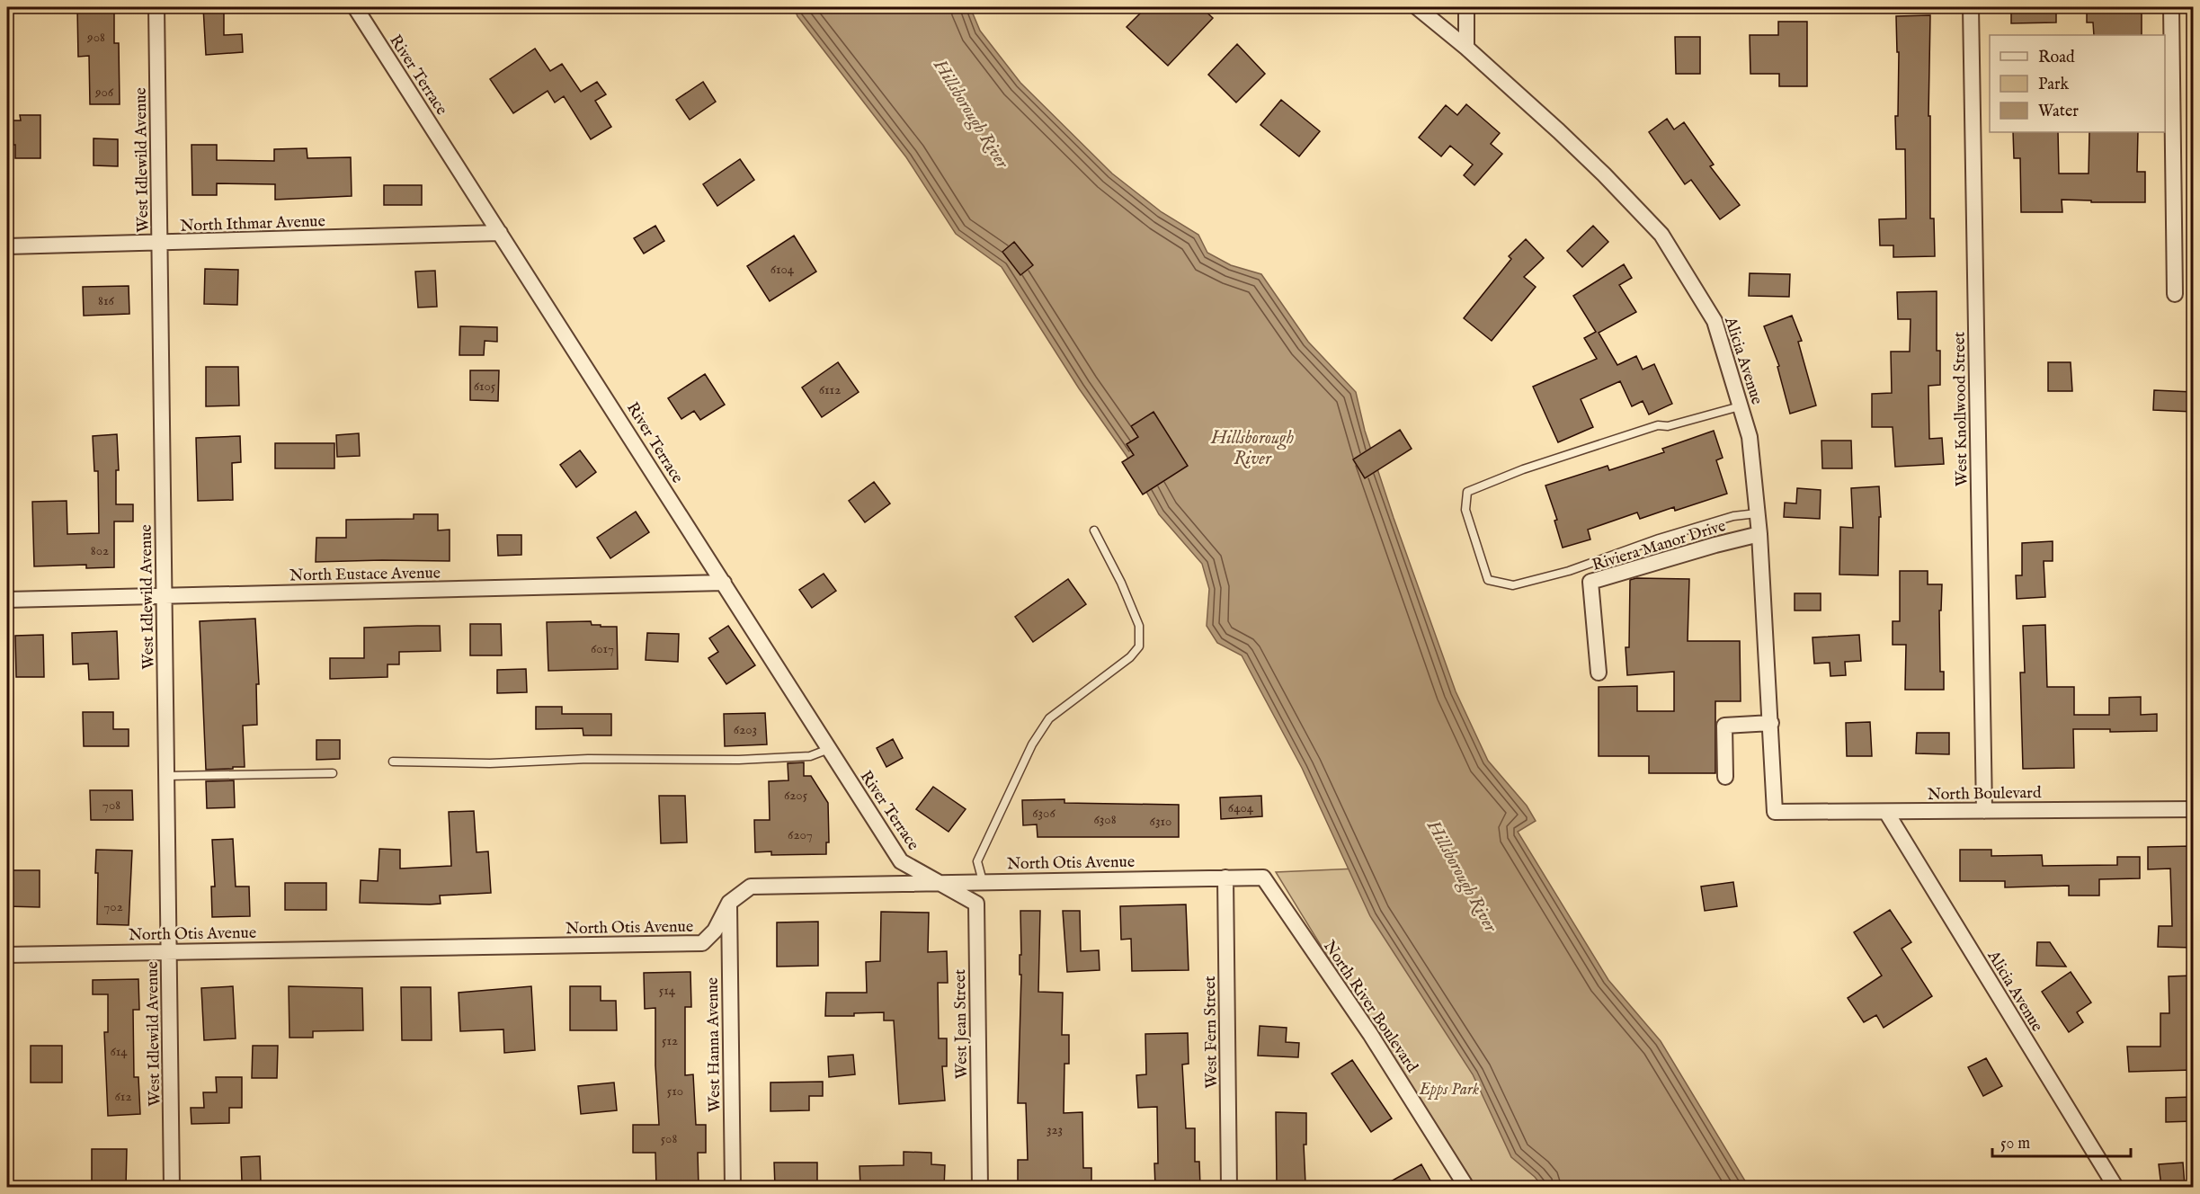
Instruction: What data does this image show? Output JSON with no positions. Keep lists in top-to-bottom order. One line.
{"streets":{"street":["River Terrace","West Idlewild Avenue","North Ithmar Avenue","Alicia Avenue","West Knollwood Street","Riviera Manor Drive","North Eustace Avenue","North Boulevard","North Otis Avenue","North River Boulevard","West Jean Street","West Fern Street","West Hanna Avenue"]},"crossings":[["River Terrace","North Ithmar Avenue"],["River Terrace","North Eustace Avenue"],["River Terrace","North Otis Avenue"],["River Terrace","West Jean Street"],["West Idlewild Avenue","North Ithmar Avenue"],["West Idlewild Avenue","North Eustace Avenue"],["West Idlewild Avenue","North Otis Avenue"],["Alicia Avenue","Riviera Manor Drive"],["Alicia Avenue","North Boulevard"],["West Knollwood Street","North Boulevard"],["North Otis Avenue","North River Boulevard"],["North Otis Avenue","West Jean Street"],["North Otis Avenue","West Fern Street"],["North Otis Avenue","West Hanna Avenue"],["North River Boulevard","West Fern Street"]],"water":["Hillsborough River"],"parks":["Epps Park"],"house_numbers":["908","906","6104","816","6105","6112","802","6017","6203","6205","708","6404","6306","6308","6310","6207","702","514","512","614","510","612","323","508"],"legend":["Road","Park","Water"],"scale_bar":"50 m"}
